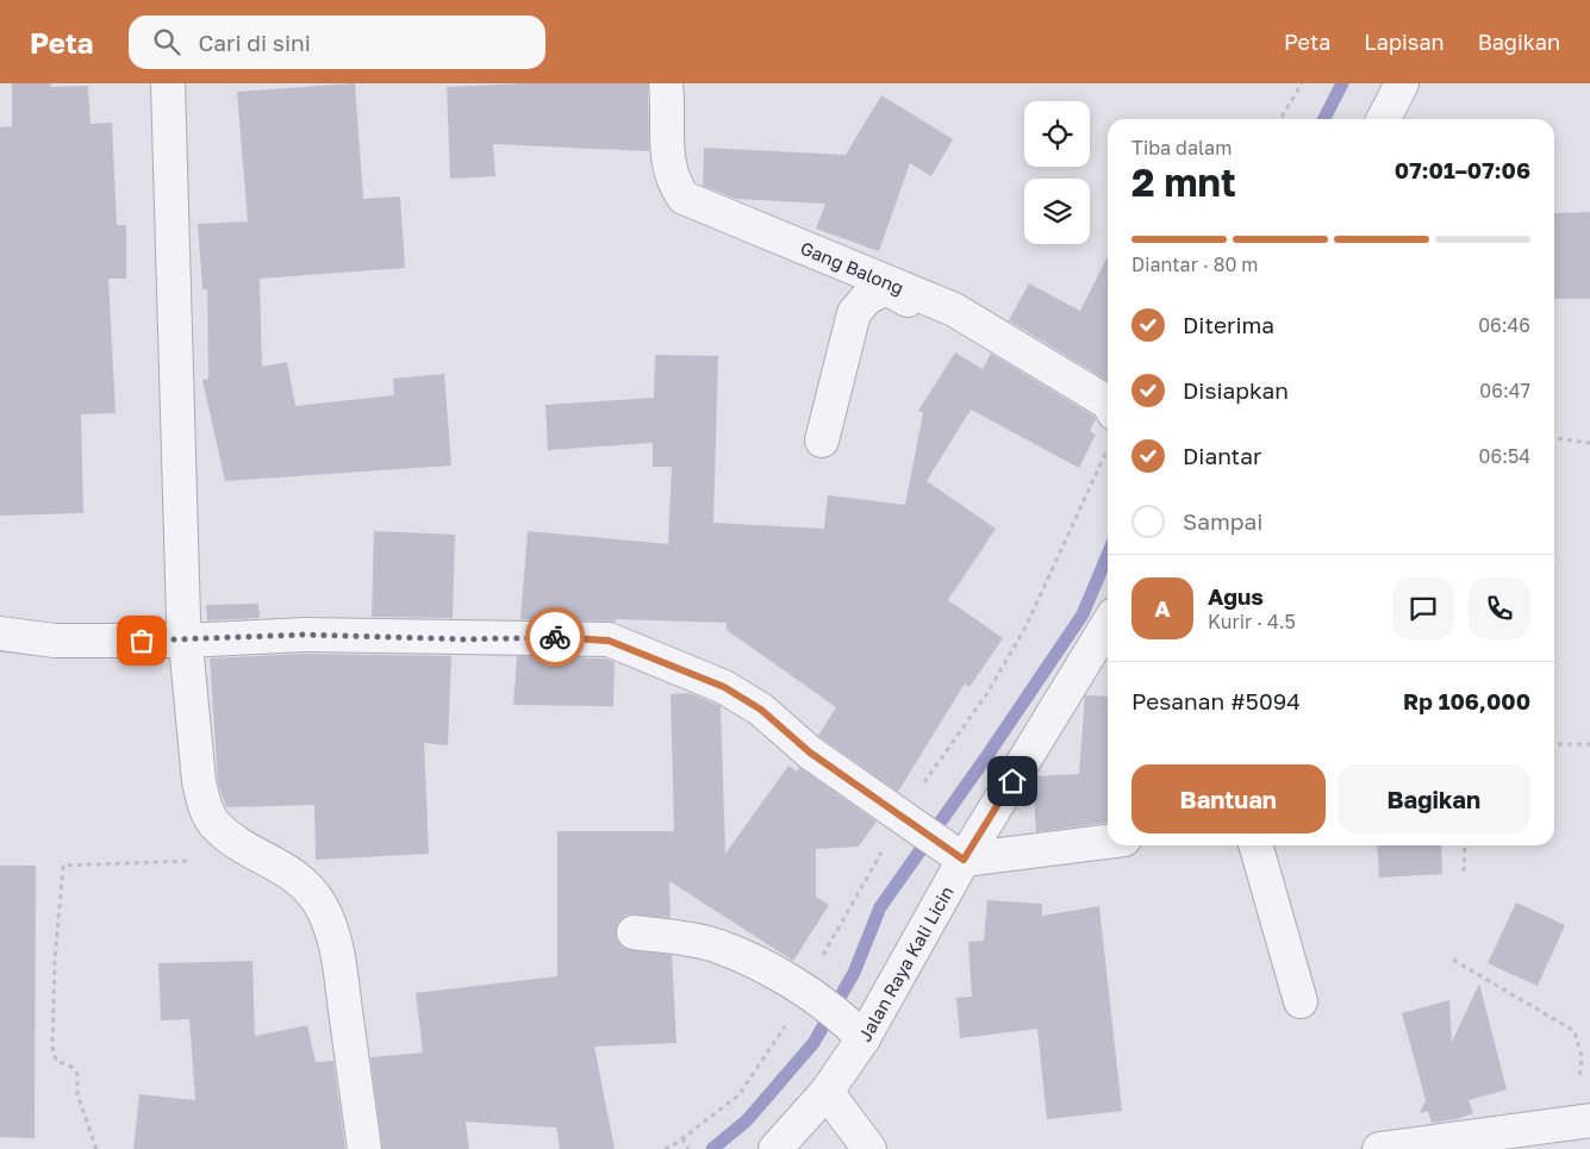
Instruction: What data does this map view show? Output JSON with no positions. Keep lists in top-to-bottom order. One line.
{"streets":{"street":["Gang Balong","Jalan Raya Kali Licin"]},"page":{"header":"Peta","search":"Cari di sini","nav":["Peta","Lapisan","Bagikan"],"heading":["2 mnt","Tiba dalam","07:01–07:06"],"panel":["Agus","Kurir · 4.5","Pesanan #5094","Rp 106,000"],"bar":"Diantar · 80 m","list":[["Diterima","06:46"],["Disiapkan","06:47"],["Diantar","06:54"],"Sampai"],"round":"A","buttons":["Bantuan","Bagikan"]}}
